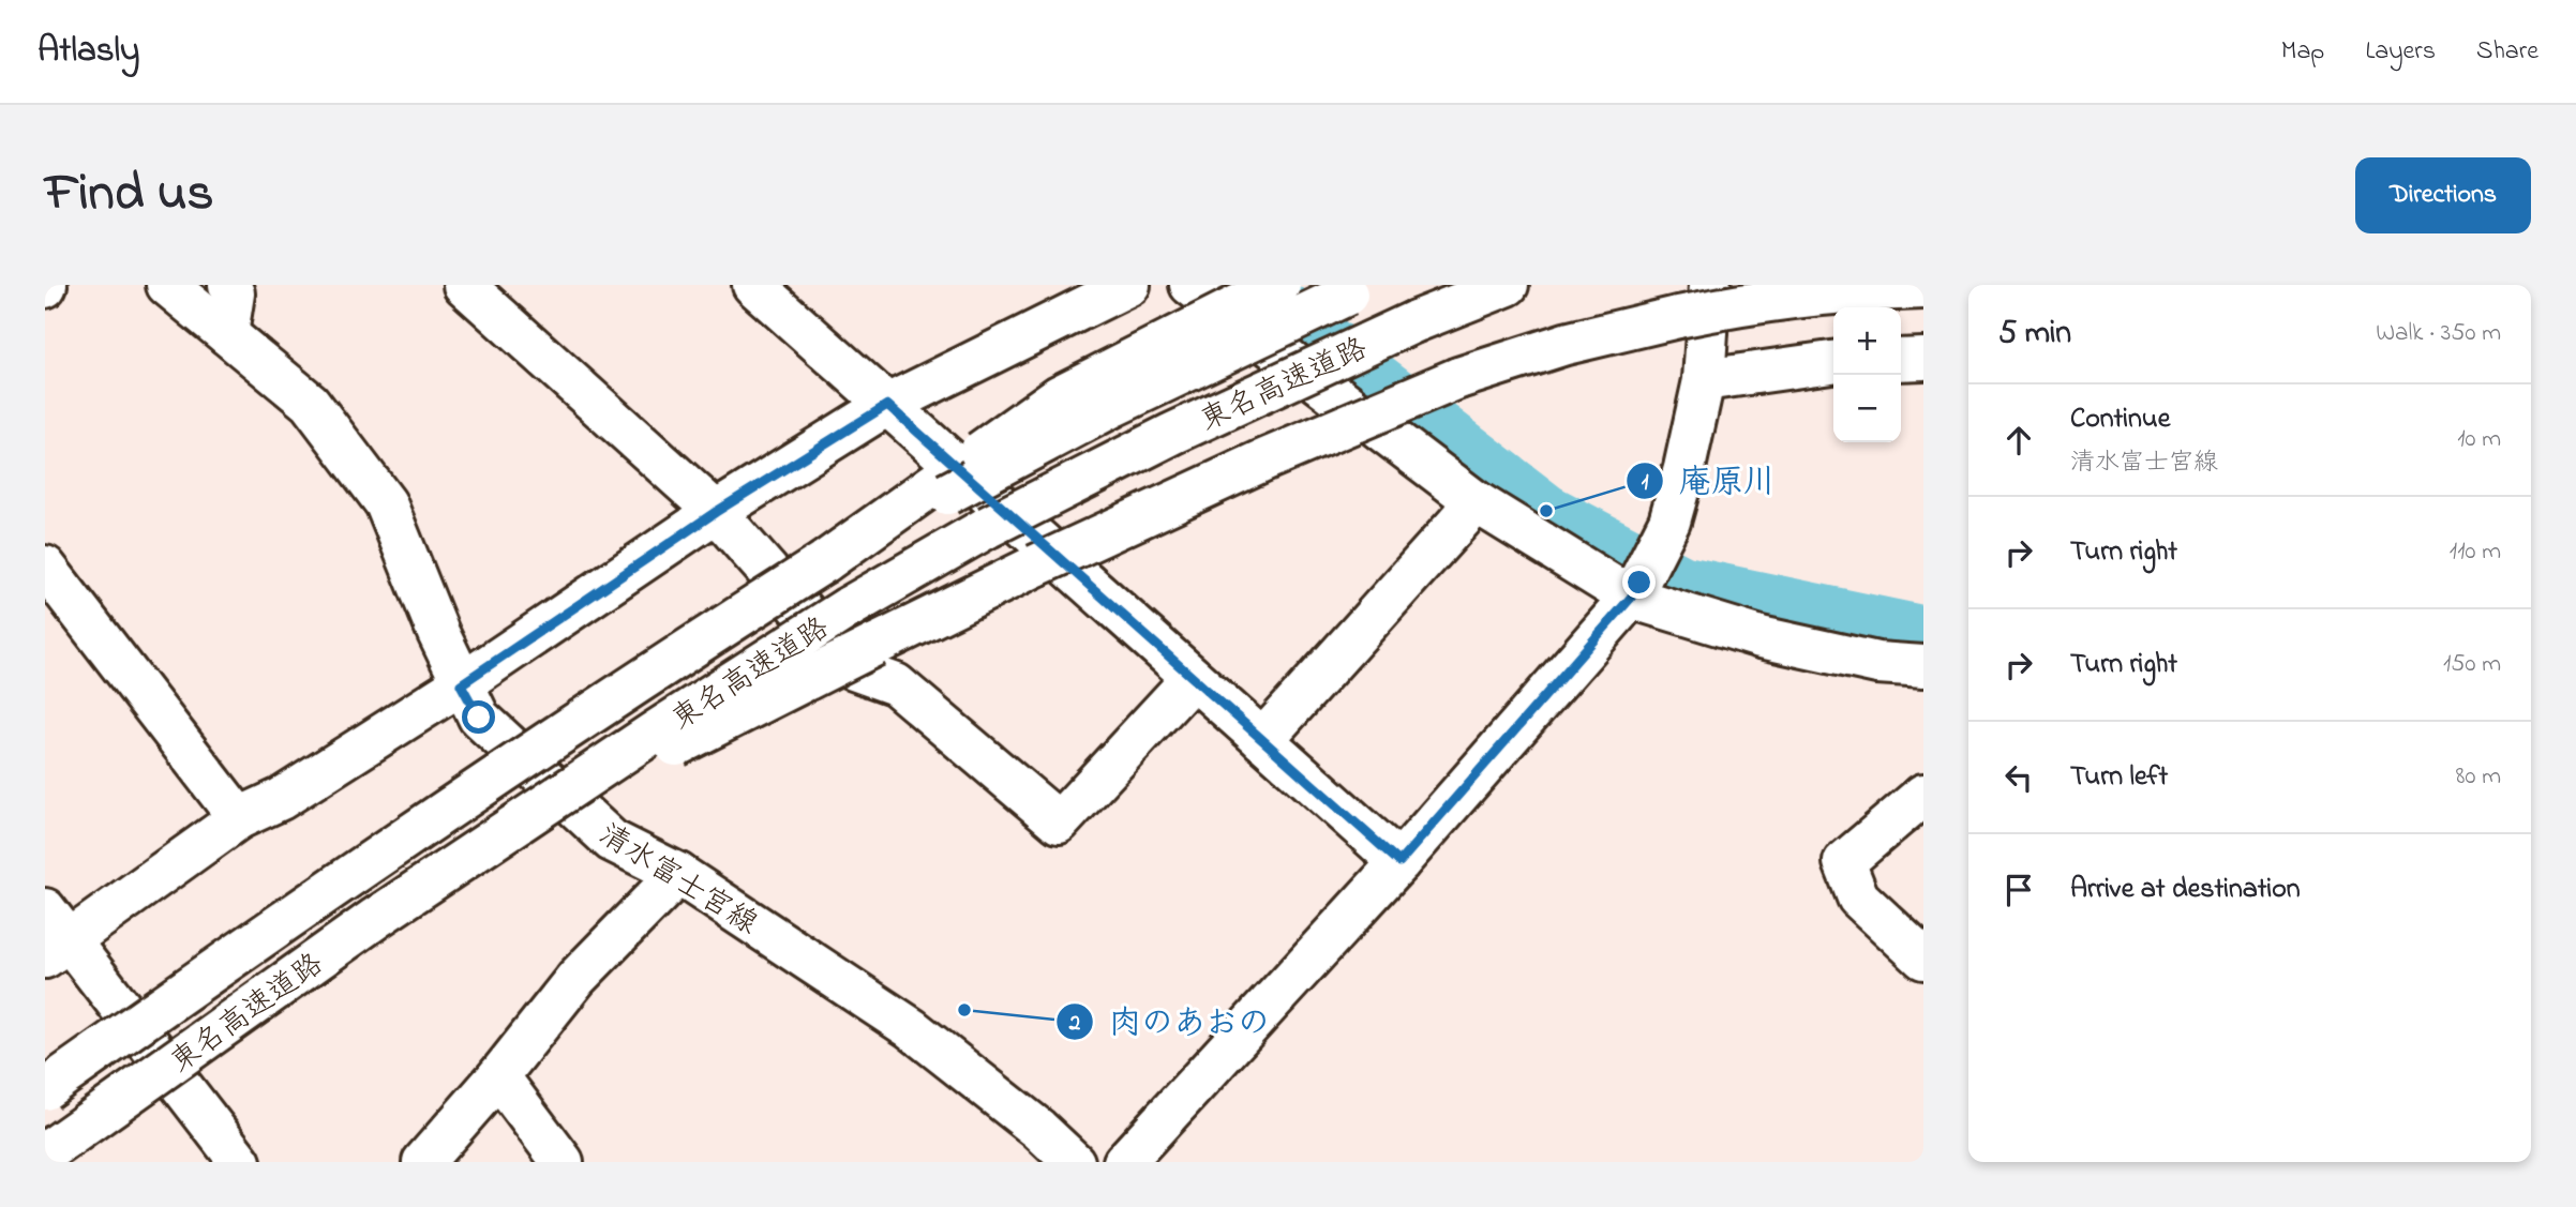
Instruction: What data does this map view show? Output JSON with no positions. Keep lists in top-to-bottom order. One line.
{"streets":{"main road":["東名高速道路","清水富士宮線"]},"places":["庵原川","肉のあおの"],"page":{"header":"Atlasly","nav":["Map","Layers","Share"],"title":"Find us","buttons":"Directions","heading":["5 min","Walk · 350 m"],"map_buttons":["+","−"],"list":[["Continue","清水富士宮線","10 m"],["Turn right","110 m"],["Turn right","150 m"],["Turn left","80 m"],"Arrive at destination"]}}
